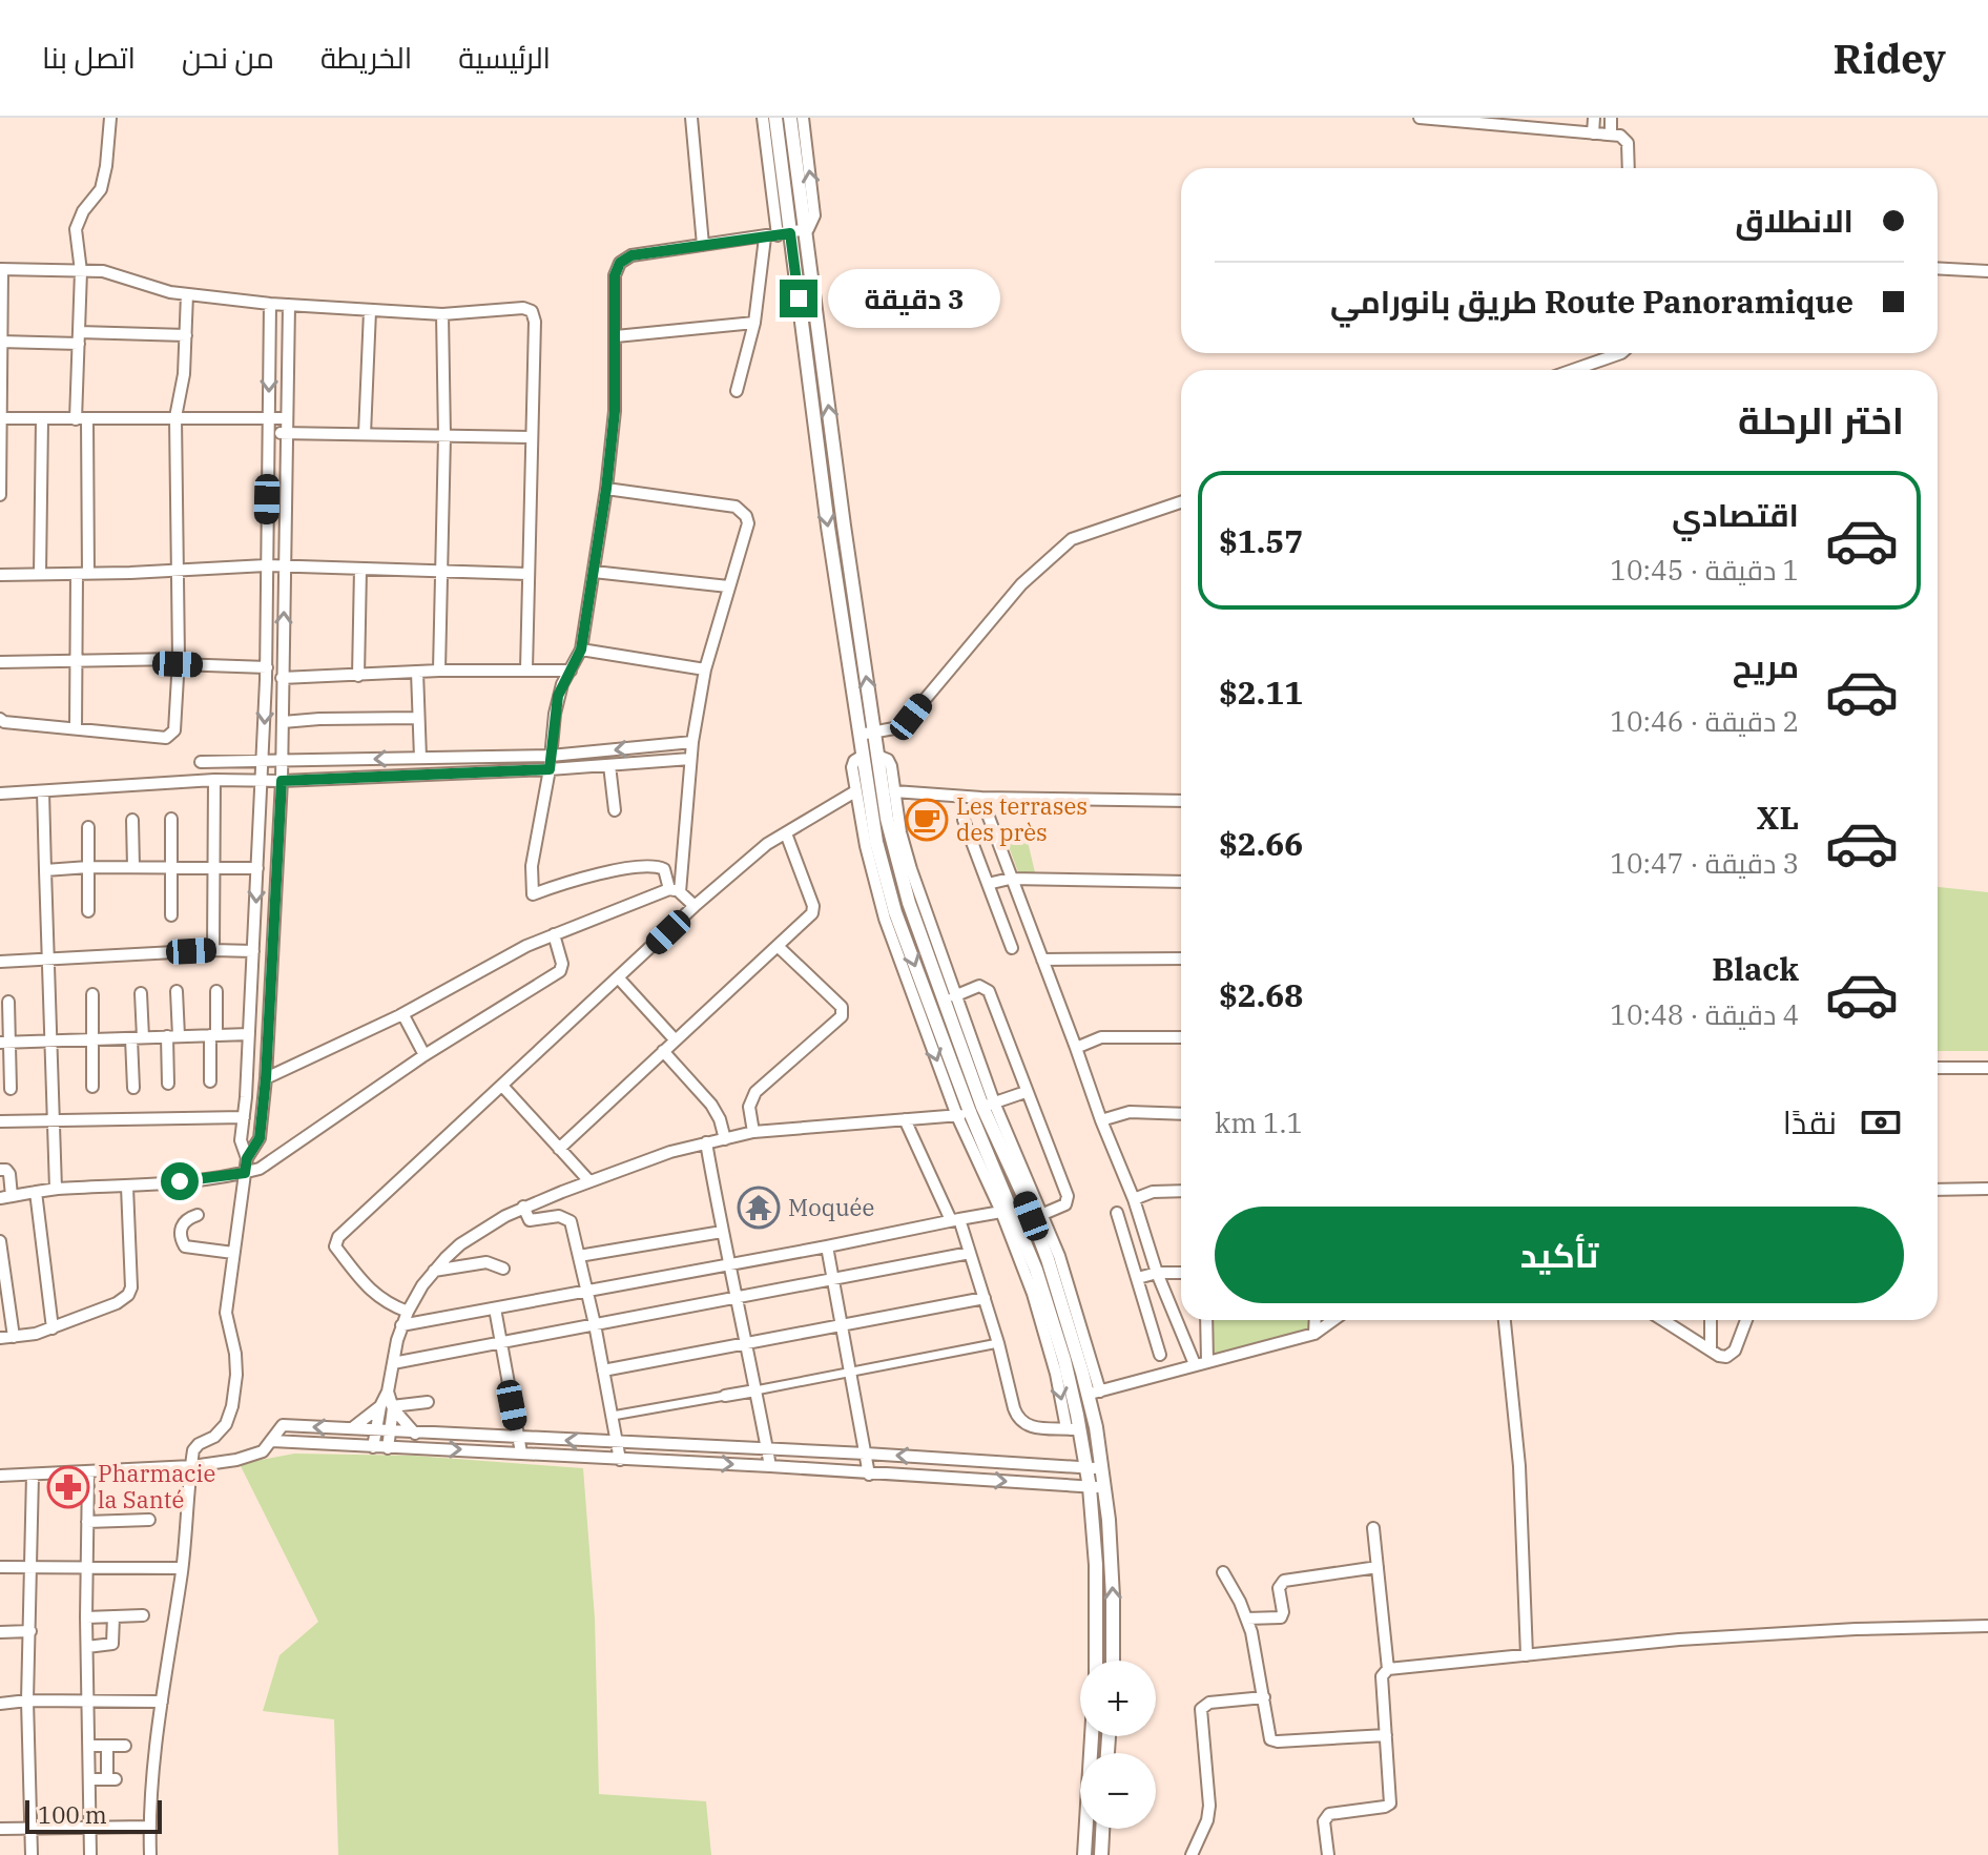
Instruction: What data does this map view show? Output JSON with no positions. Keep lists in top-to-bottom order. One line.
{"places":{"cafe":["Les terrases des près"],"temple":["Moquée"],"pharmacy":["Pharmacie la Santé"]},"scale_bar":"100 m","page":{"header":"Ridey","nav":["الرئيسية","الخريطة","من نحن","اتصل بنا"],"banner":["الانطلاق","Route Panoramique طريق بانورامي"],"bubble":"3 دقيقة","heading":"اختر الرحلة","list":[{"name":"اقتصادي","note":"1 دقيقة · 10:45","value":"$1.57"},{"name":"مريح","note":"2 دقيقة · 10:46","value":"$2.11"},{"name":"XL","note":"3 دقيقة · 10:47","value":"$2.66"},{"name":"Black","note":"4 دقيقة · 10:48","value":"$2.68"}],"pay":["نقدًا","1.1 km"],"buttons":"تأكيد","map_buttons":["+","−"],"scale":"100 m"}}
